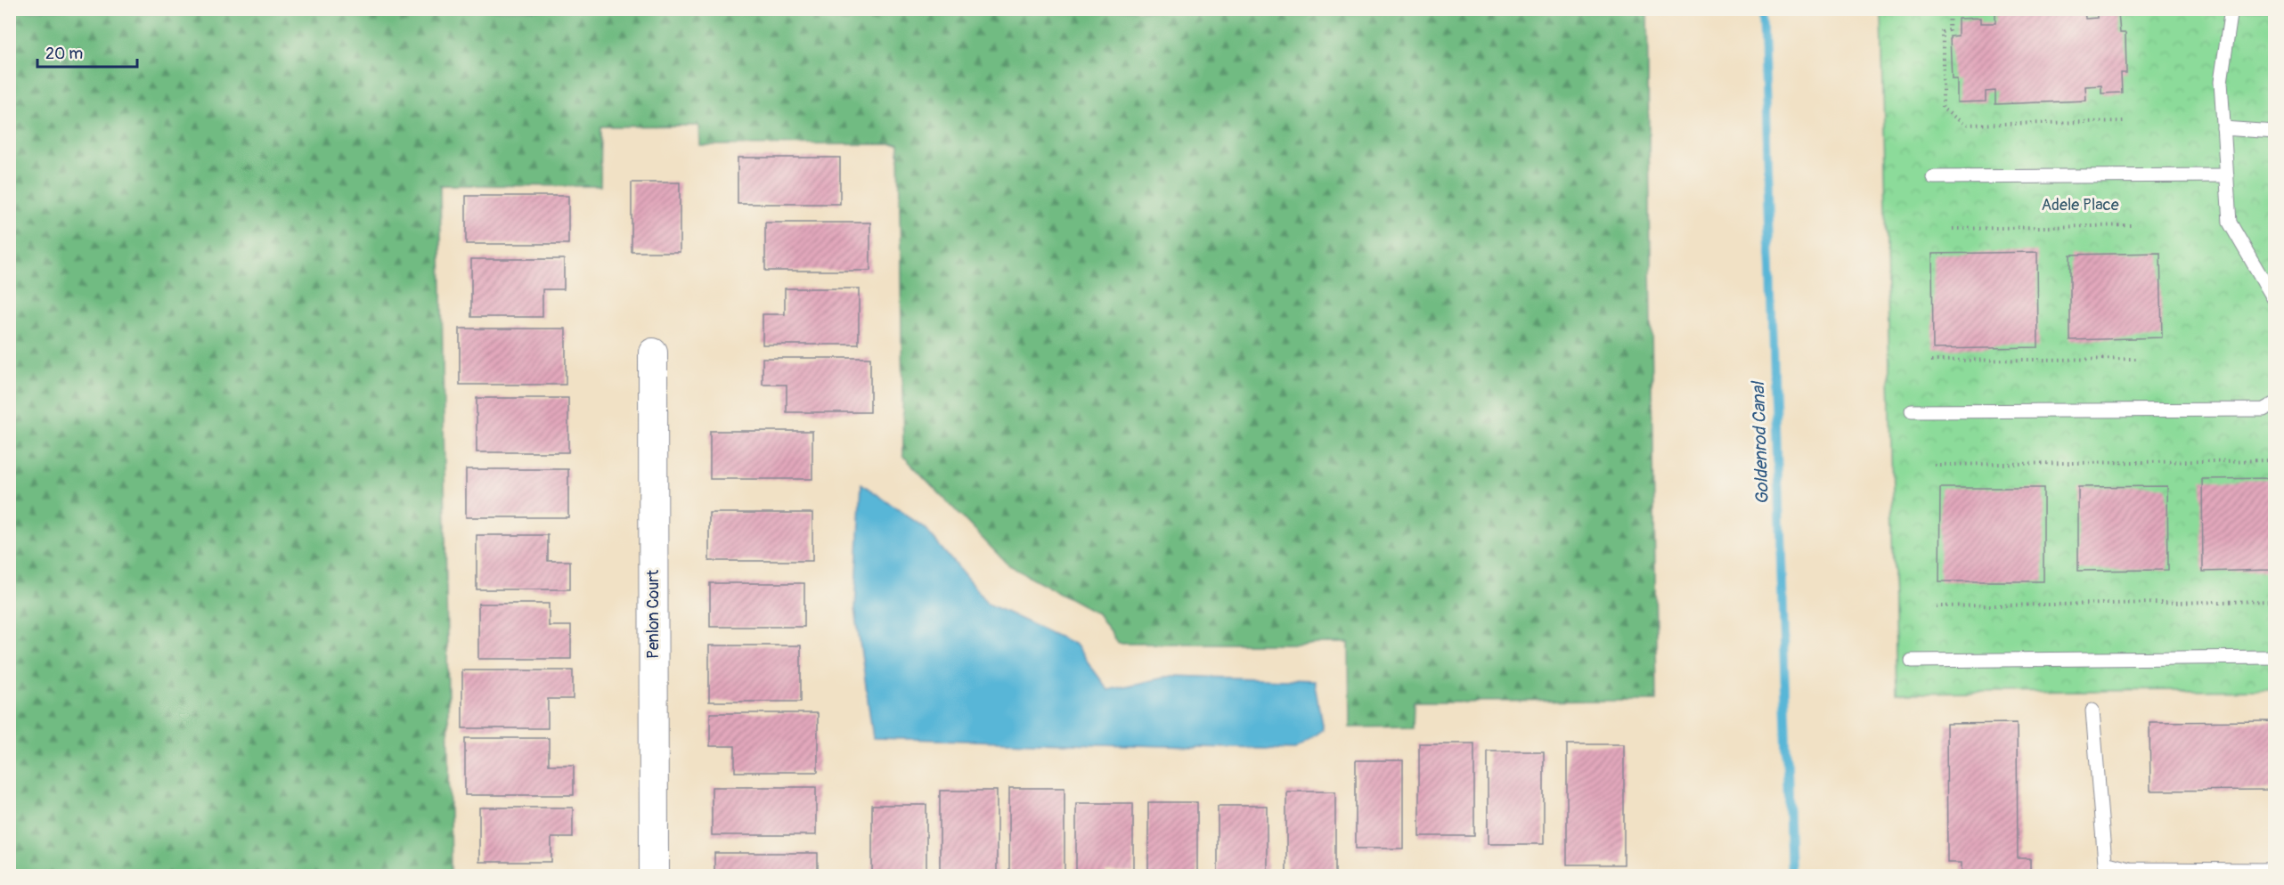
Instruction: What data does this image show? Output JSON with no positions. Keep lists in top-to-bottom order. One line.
{"streets":{"street":["Penlon Court"]},"water":["Goldenrod Canal"],"parks":["Adele Place"],"scale_bar":"20 m"}
